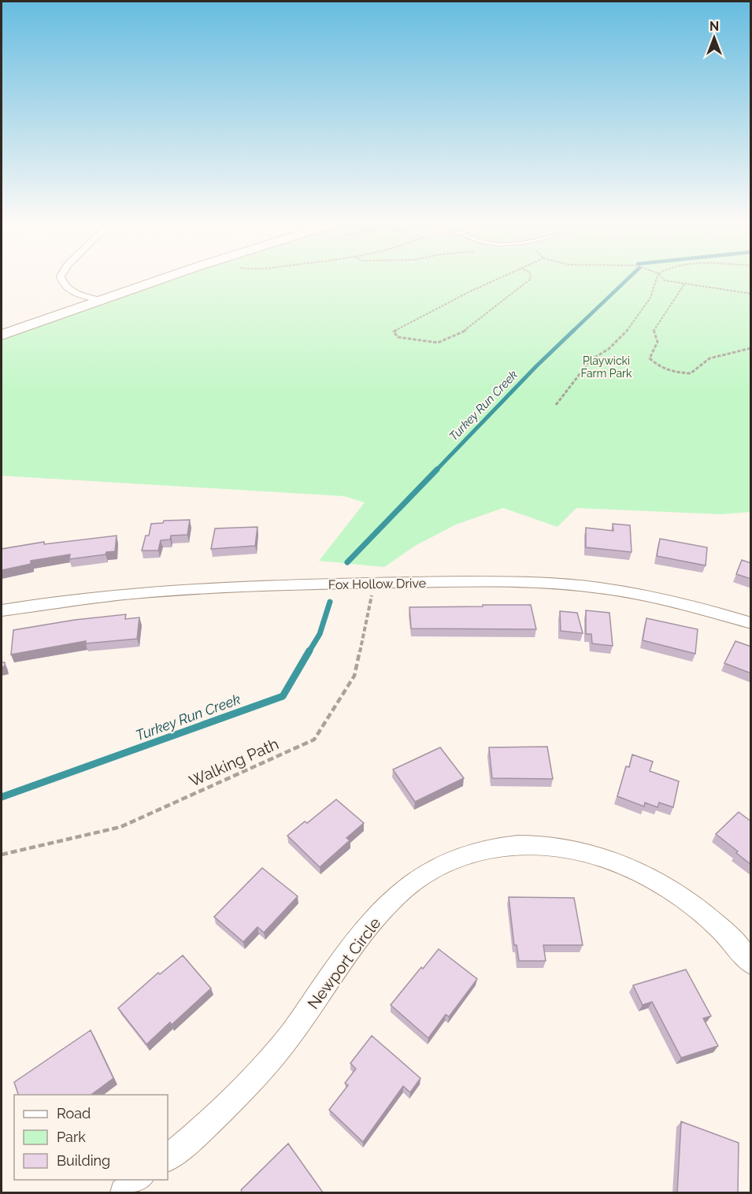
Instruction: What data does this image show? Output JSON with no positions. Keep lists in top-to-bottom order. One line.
{"streets":{"street":["Fox Hollow Drive","Newport Circle"],"path":["Walking Path"]},"crossings":[["Fox Hollow Drive","Walking Path"]],"water":["Turkey Run Creek"],"parks":["Playwicki Farm Park"],"legend":["Road","Park","Building"],"north":"top"}
